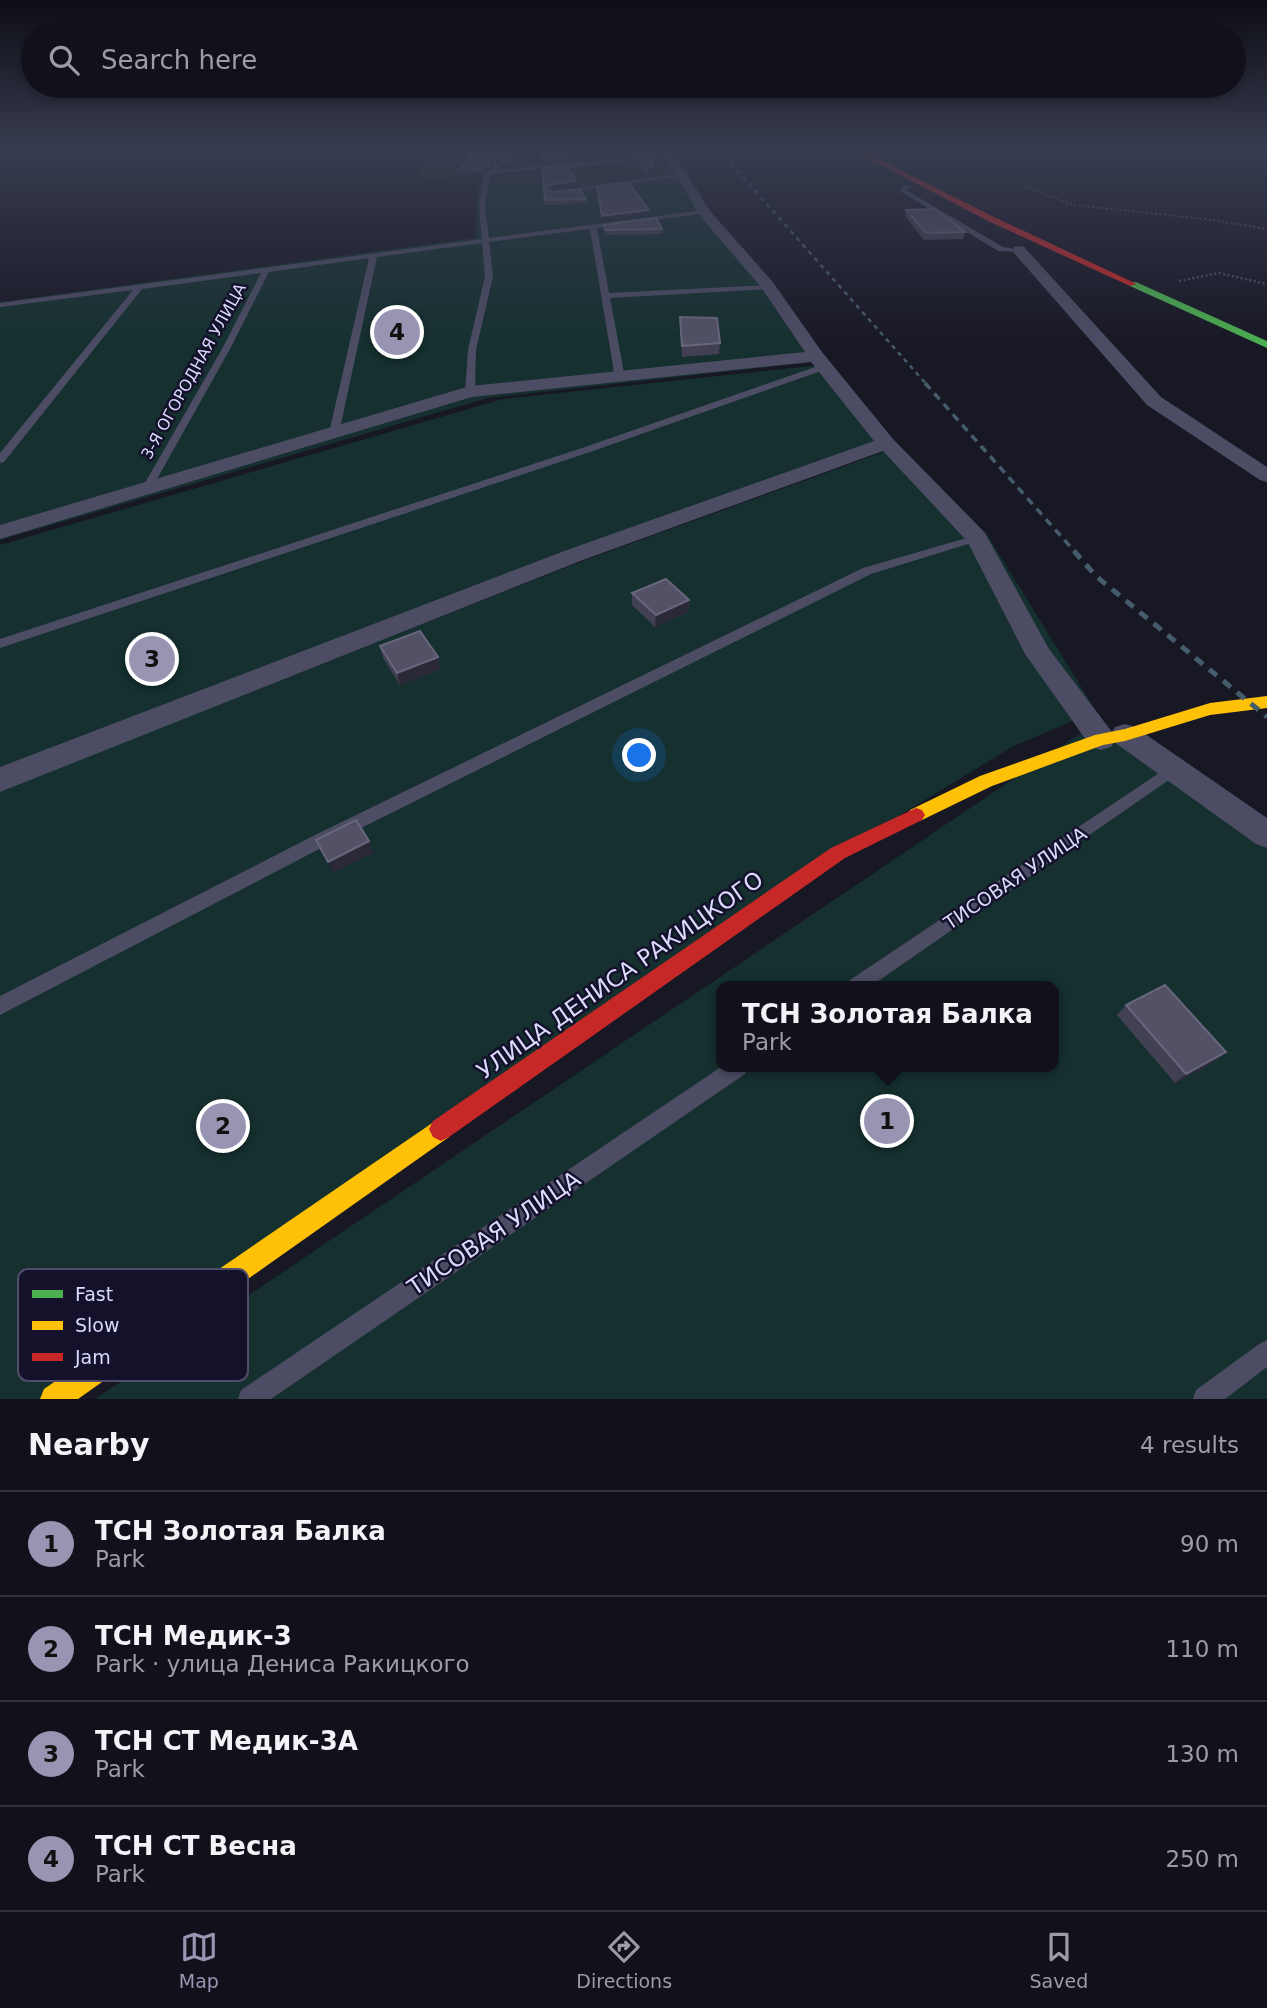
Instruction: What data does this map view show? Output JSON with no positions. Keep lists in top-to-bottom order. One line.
{"streets":{"main road":["УЛИЦА ДЕНИСА РАКИЦКОГО"],"lane":["3-Я ОГОРОДНАЯ УЛИЦА","ТИСОВАЯ УЛИЦА"]},"legend":["Fast","Slow","Jam"],"page":{"search":"Search here","pins":["4","3","1","2"],"popup":["ТСН Золотая Балка","Park"],"heading":["Nearby","4 results"],"list":[{"mark":"1","name":"ТСН Золотая Балка","note":"Park","value":"90 m"},{"mark":"2","name":"ТСН Медик-3","note":"Park · улица Дениса Ракицкого","value":"110 m"},{"mark":"3","name":"ТСН СТ Медик-3А","note":"Park","value":"130 m"},{"mark":"4","name":"ТСН СТ Весна","note":"Park","value":"250 m"}],"nav":["Map","Directions","Saved"]}}
